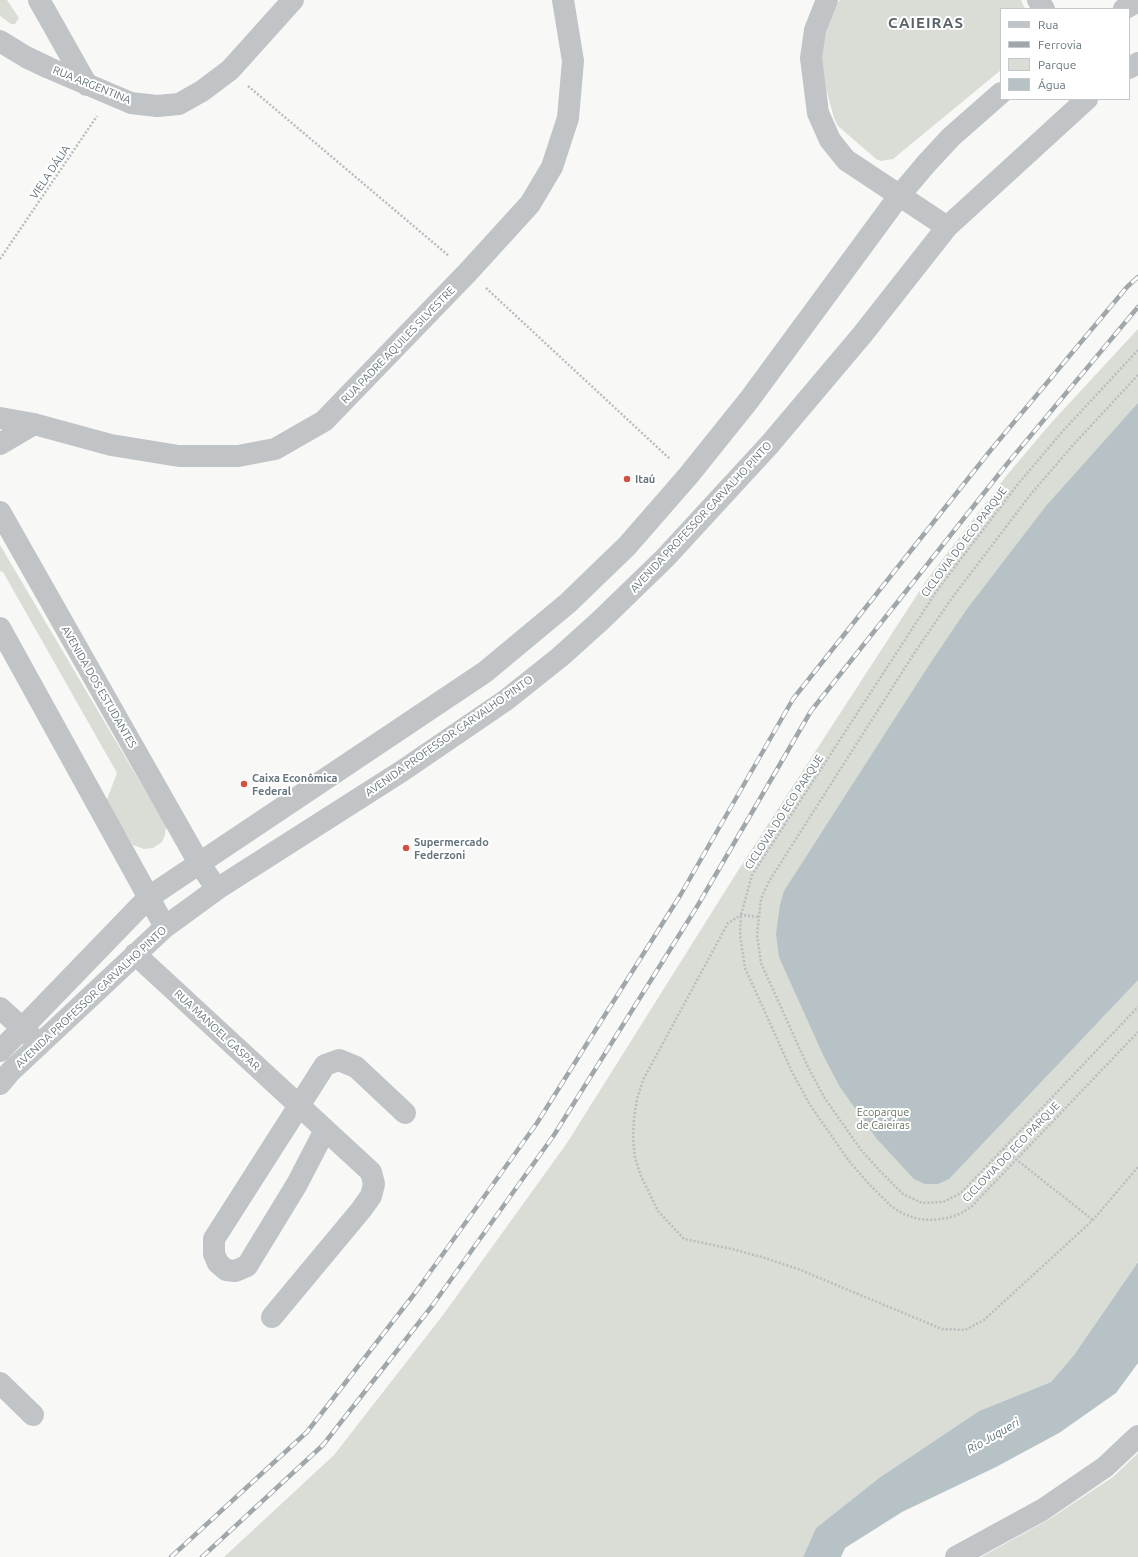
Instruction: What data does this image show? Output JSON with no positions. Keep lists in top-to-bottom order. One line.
{"streets":{"street":["RUA ARGENTINA","RUA PADRE AQUILES SILVESTRE","AVENIDA PROFESSOR CARVALHO PINTO","AVENIDA DOS ESTUDANTES","RUA MANOEL GASPAR"],"path":["VIELA DÁLIA","CICLOVIA DO ECO PARQUE"]},"crossings":[["RUA ARGENTINA","VIELA DÁLIA"],["AVENIDA PROFESSOR CARVALHO PINTO","AVENIDA DOS ESTUDANTES"],["AVENIDA PROFESSOR CARVALHO PINTO","RUA MANOEL GASPAR"]],"districts":["CAIEIRAS"],"water":["Rio Juqueri"],"parks":["Ecoparque de Caieiras"],"places":["Itaú","Caixa Econômica Federal","Supermercado Federzoni"],"legend":["Rua","Ferrovia","Parque","Água"]}
